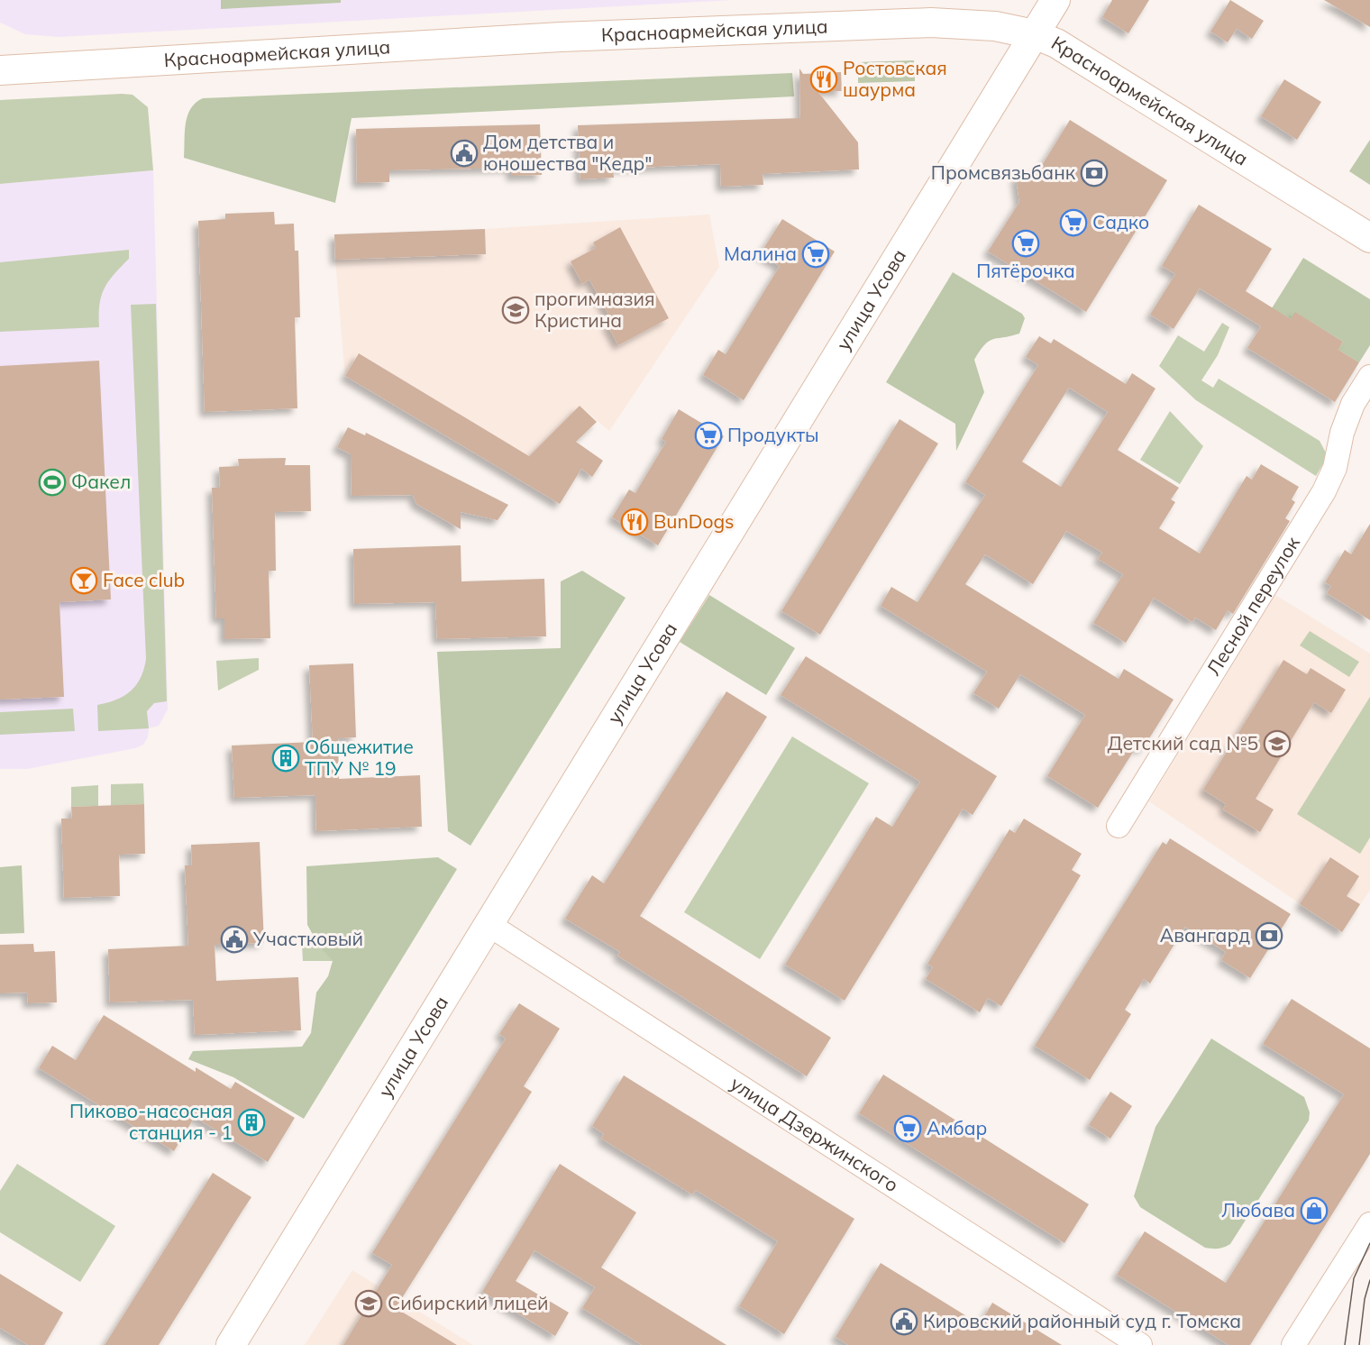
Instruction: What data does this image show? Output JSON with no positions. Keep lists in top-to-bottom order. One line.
{"streets":{"main road":["Красноармейская улица","улица Усова"],"street":["Лесной переулок","улица Дзержинского"]},"crossings":[["Красноармейская улица","улица Усова"],["улица Усова","улица Дзержинского"]],"places":{"restaurant":["Ростовская шаурма","BunDogs"],"public building":["Дом детства и юношества \"Кедр\"","Участковый","Кировский районный суд г. Томска"],"bank":["Промсвязьбанк","Авангард"],"supermarket":["Садко","Пятёрочка","Малина","Продукты","Амбар"],"school or university":["прогимназия Кристина","Детский сад №5","Сибирский лицей"],"sports":["Факел"],"bar":["Face club"],"building":["Общежитие ТПУ № 19","Пиково-насосная станция - 1"],"shop":["Любава"]}}
